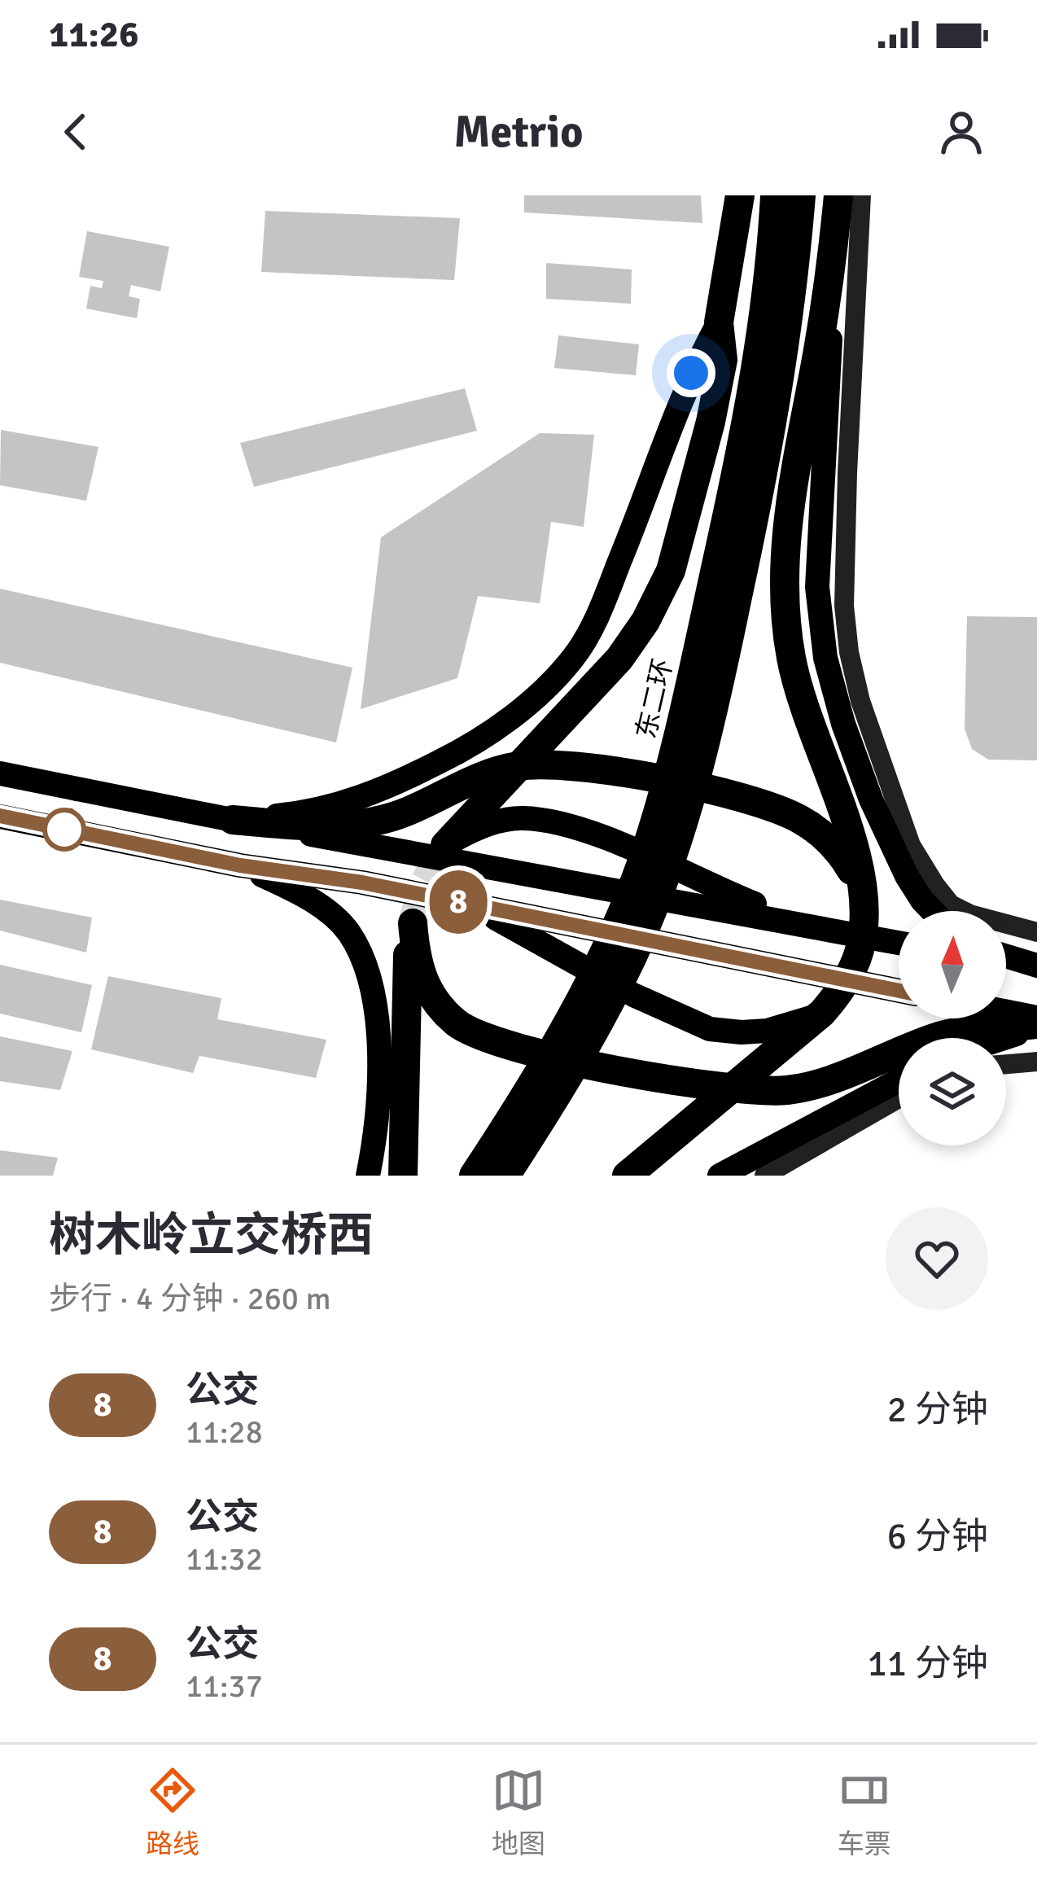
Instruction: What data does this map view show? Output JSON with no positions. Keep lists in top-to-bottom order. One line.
{"streets":{"highway":["东二环"]},"lines":["bus line 8"],"north":"top","page":{"status":"11:26","header":"Metrio","on_map":"8","heading":["树木岭立交桥西","步行 · 4 分钟 · 260 m"],"list":[{"mark":"8","name":"公交","note":"11:28","value":"2 分钟"},{"mark":"8","name":"公交","note":"11:32","value":"6 分钟"},{"mark":"8","name":"公交","note":"11:37","value":"11 分钟"}],"tabs":["路线","地图","车票"]}}
